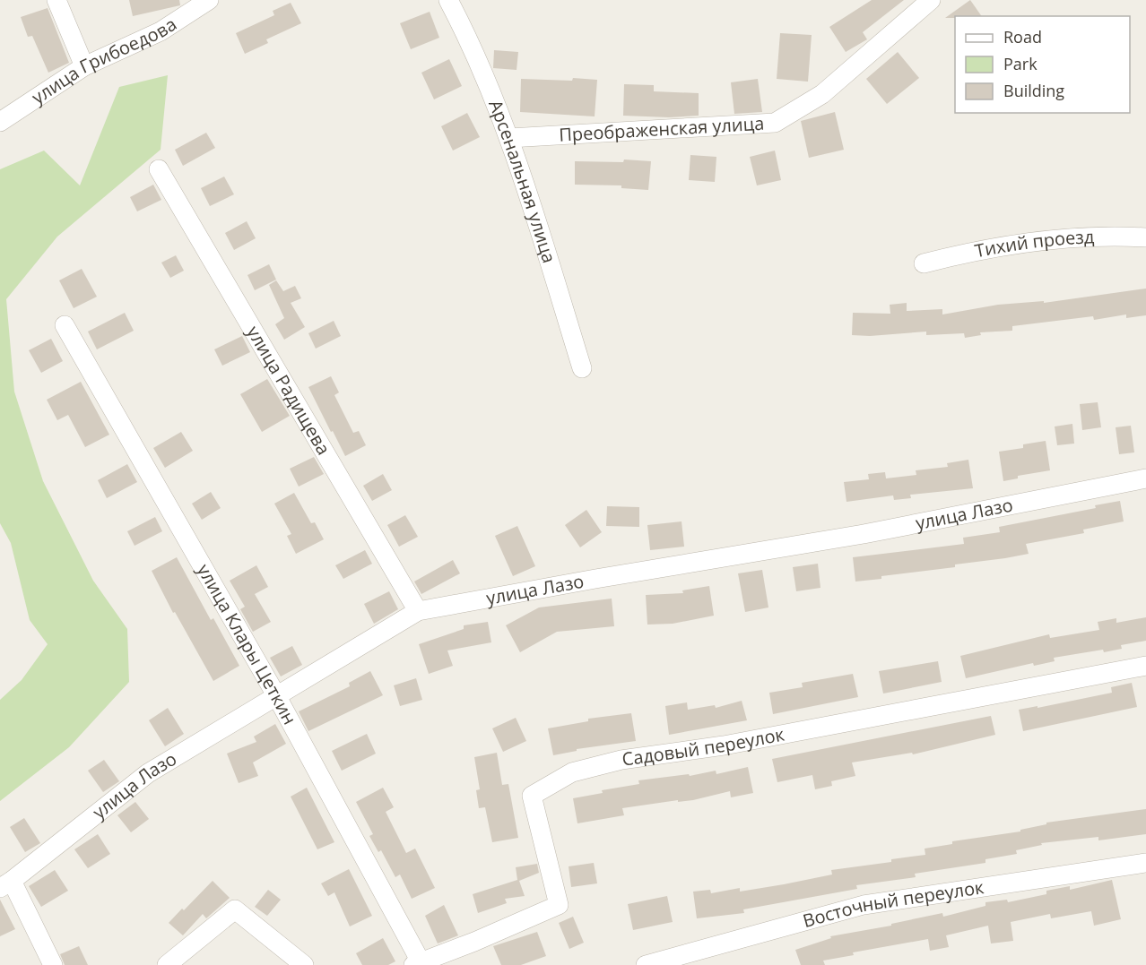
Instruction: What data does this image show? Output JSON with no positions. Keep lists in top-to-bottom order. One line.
{"streets":{"street":["улица Грибоедова","Преображенская улица","Арсенальная улица","Тихий проезд","улица Радищева","улица Лазо","улица Клары Цеткин","Садовый переулок","Восточный переулок"]},"crossings":[["Преображенская улица","Арсенальная улица"],["улица Радищева","улица Лазо"],["улица Лазо","улица Клары Цеткин"],["улица Клары Цеткин","Садовый переулок"]],"legend":["Road","Park","Building"]}
